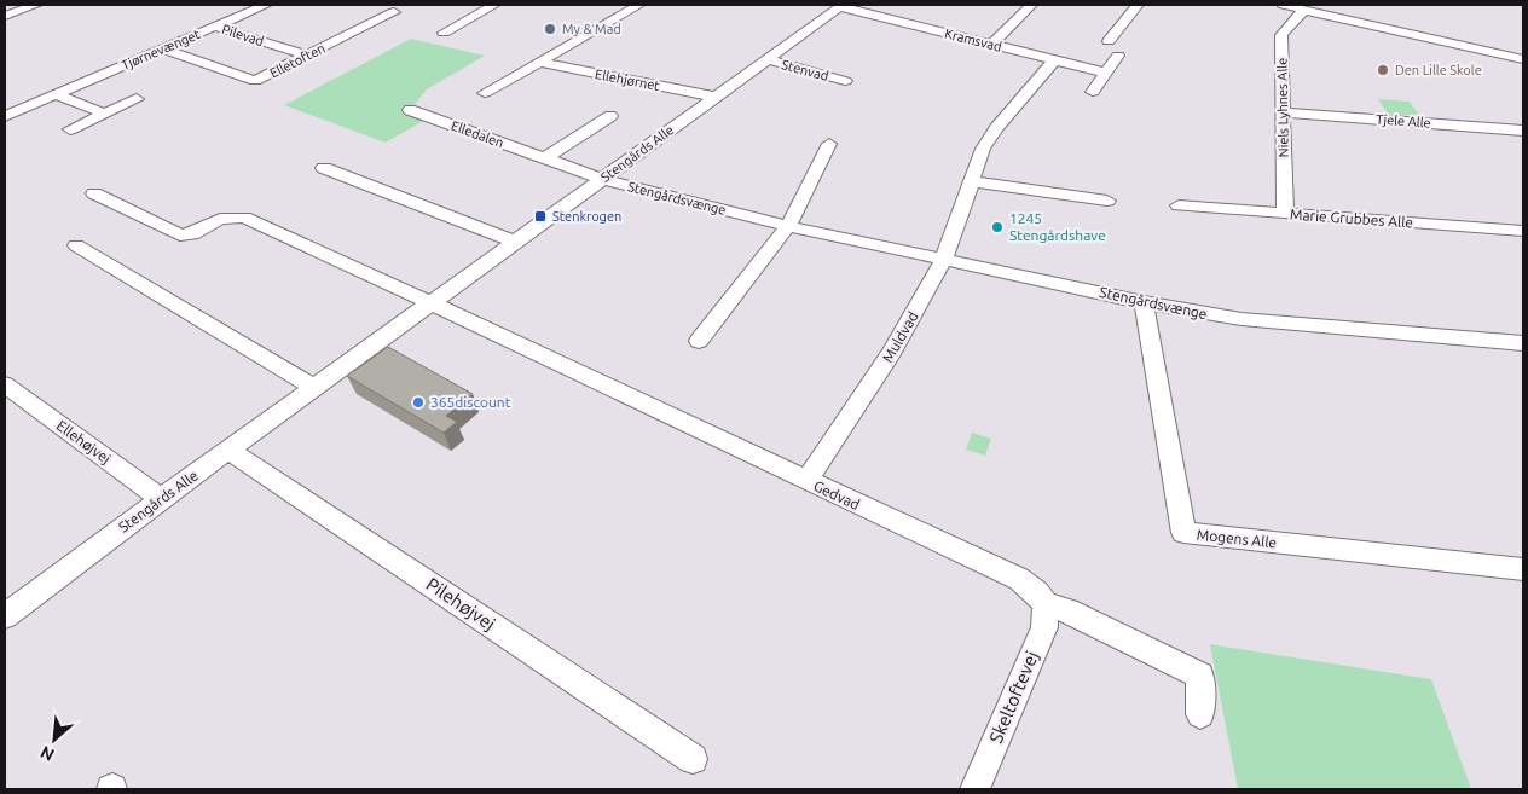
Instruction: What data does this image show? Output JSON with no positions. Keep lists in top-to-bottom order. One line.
{"streets":{"street":["Pilevad","Kramsvad","Tjørnevænget","Elletoften","Stenvad","Ellehjørnet","Niels Lyhnes Alle","Tjele Alle","Elledalen","Stengårds Alle","Stengårdsvænge","Marie Grubbes Alle","Muldvad","Ellehøjvej","Gedvad","Mogens Alle","Pilehøjvej","Skeltoftevej"]},"crossings":[["Pilevad","Tjørnevænget"],["Pilevad","Elletoften"],["Kramsvad","Stengårds Alle"],["Kramsvad","Muldvad"],["Tjørnevænget","Elletoften"],["Stenvad","Stengårds Alle"],["Ellehjørnet","Stengårds Alle"],["Niels Lyhnes Alle","Tjele Alle"],["Niels Lyhnes Alle","Marie Grubbes Alle"],["Elledalen","Stengårds Alle"],["Elledalen","Stengårdsvænge"],["Stengårds Alle","Stengårdsvænge"],["Stengårds Alle","Ellehøjvej"],["Stengårds Alle","Gedvad"],["Stengårds Alle","Pilehøjvej"],["Stengårdsvænge","Muldvad"],["Stengårdsvænge","Mogens Alle"],["Muldvad","Gedvad"],["Gedvad","Skeltoftevej"]],"places":{"other":["My & Mad","Den Lille Skole","1245 Stengårdshave","365discount"],"transit":["Stenkrogen"]},"north":"bottom left"}
